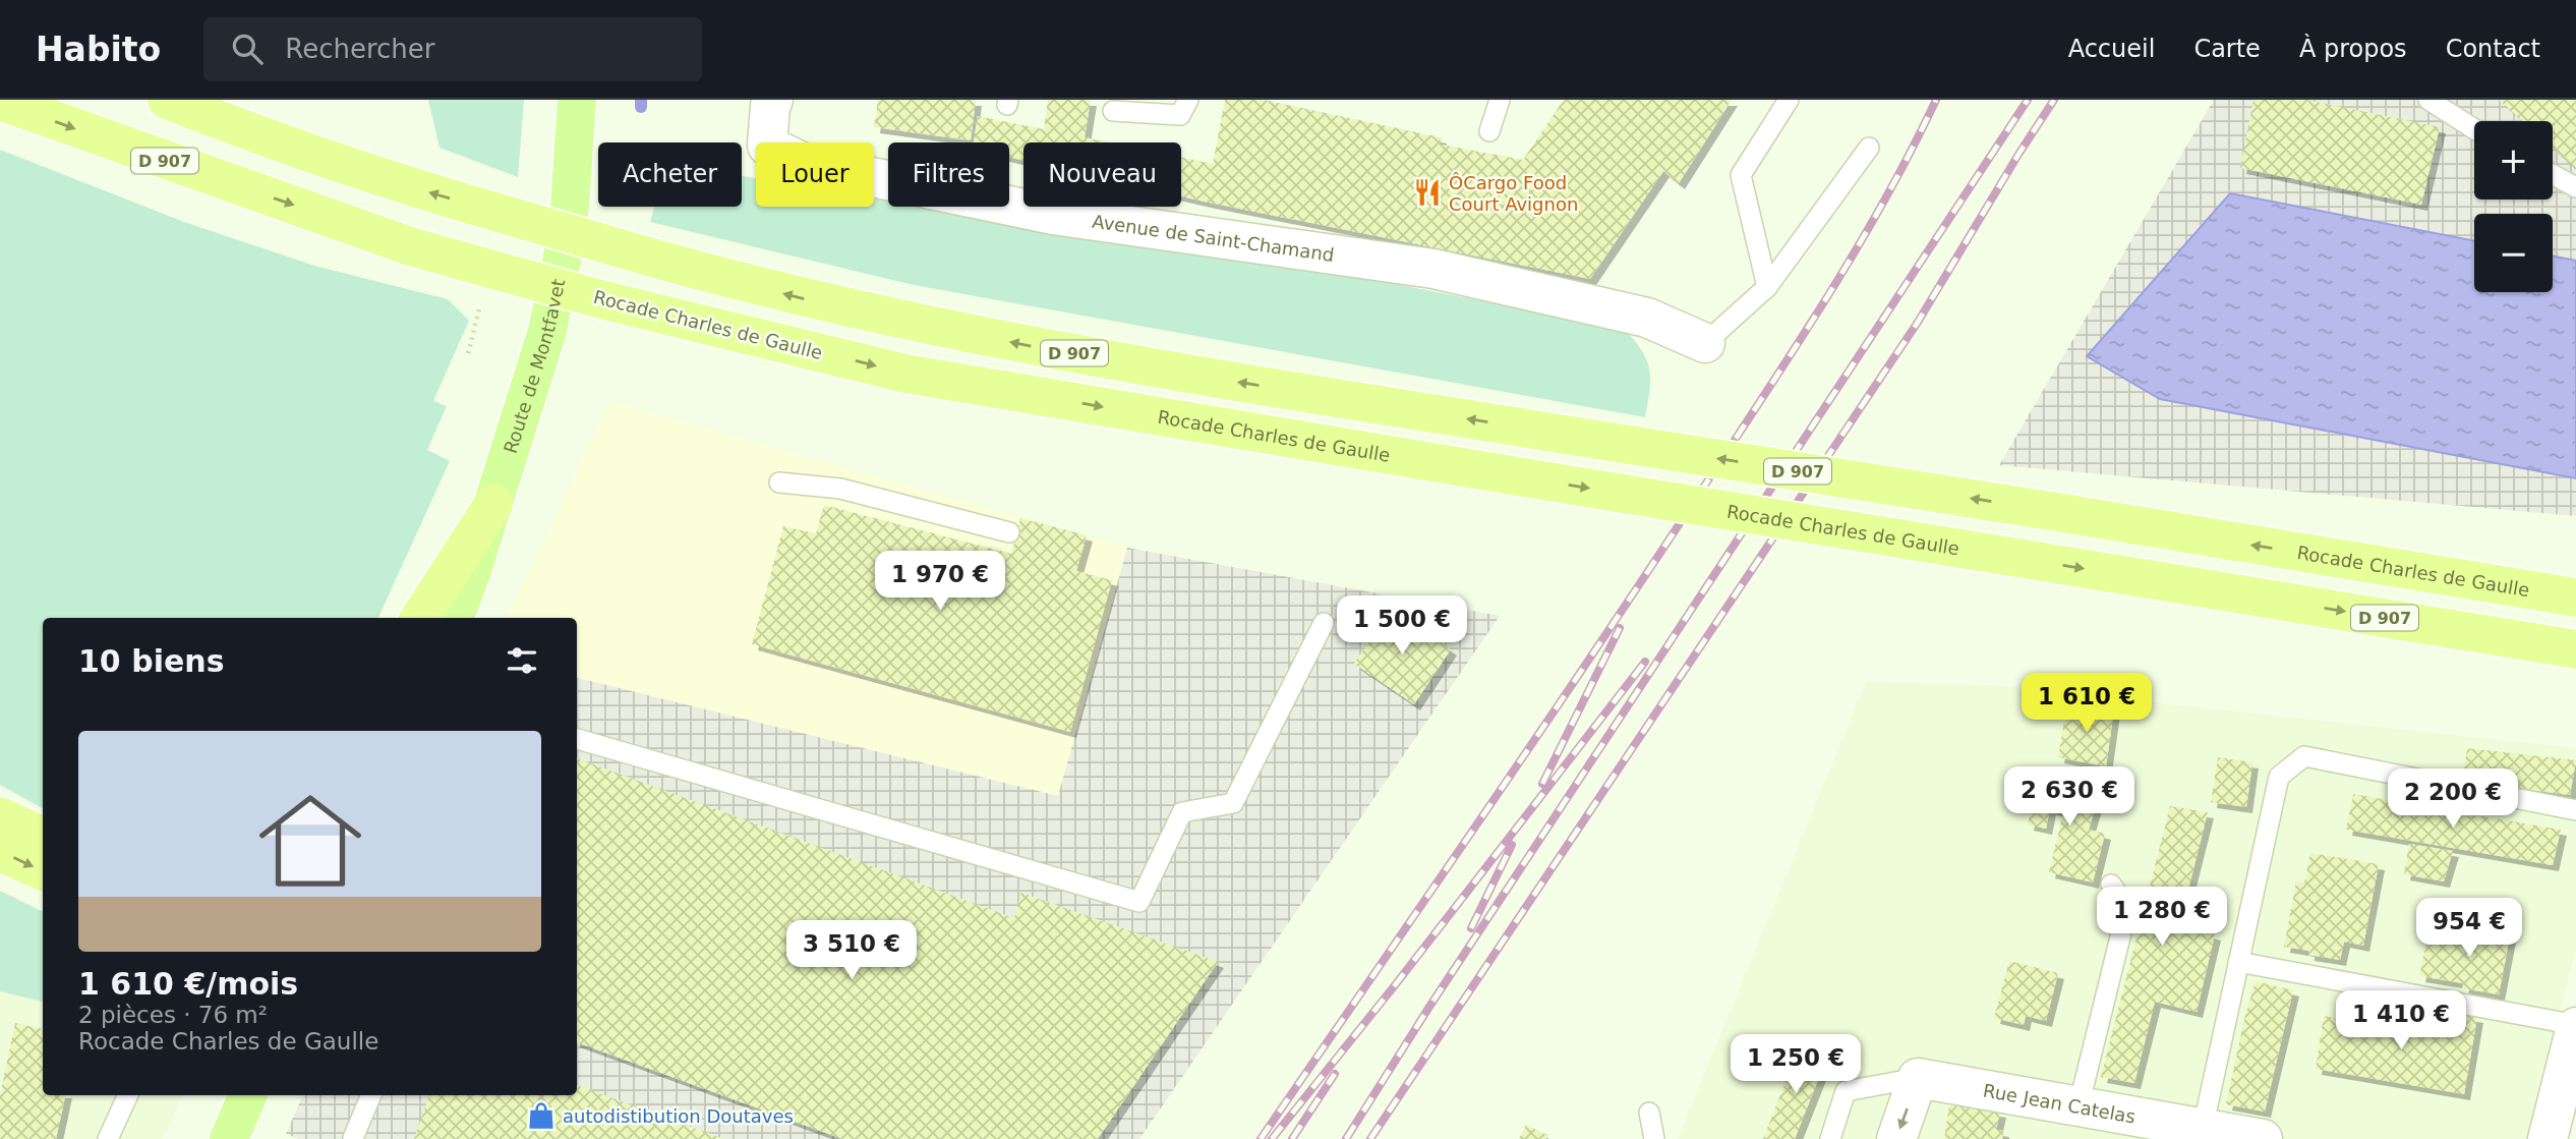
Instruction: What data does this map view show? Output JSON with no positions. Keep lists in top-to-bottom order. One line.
{"streets":{"highway":["D 907","Rocade Charles de Gaulle"],"main road":["Route de Montfavet"],"street":["Avenue de Saint-Chamand","Rue Jean Catelas"]},"places":{"restaurant":["ÔCargo Food Court Avignon"],"shop":["autodistibution Doutaves"]},"page":{"header":"Habito","search":"Rechercher","nav":["Accueil","Carte","À propos","Contact"],"map_buttons":["+","−"],"chip":["Acheter","Louer","Filtres","Nouveau"],"price":["1 970 €","1 500 €","1 610 €","2 630 €","2 200 €","1 280 €","954 €","3 510 €","1 410 €","1 250 €"],"heading":"10 biens","list":[{"name":"1 610 €/mois","note":"2 pièces · 76 m² · Rocade Charles de Gaulle"}]}}
